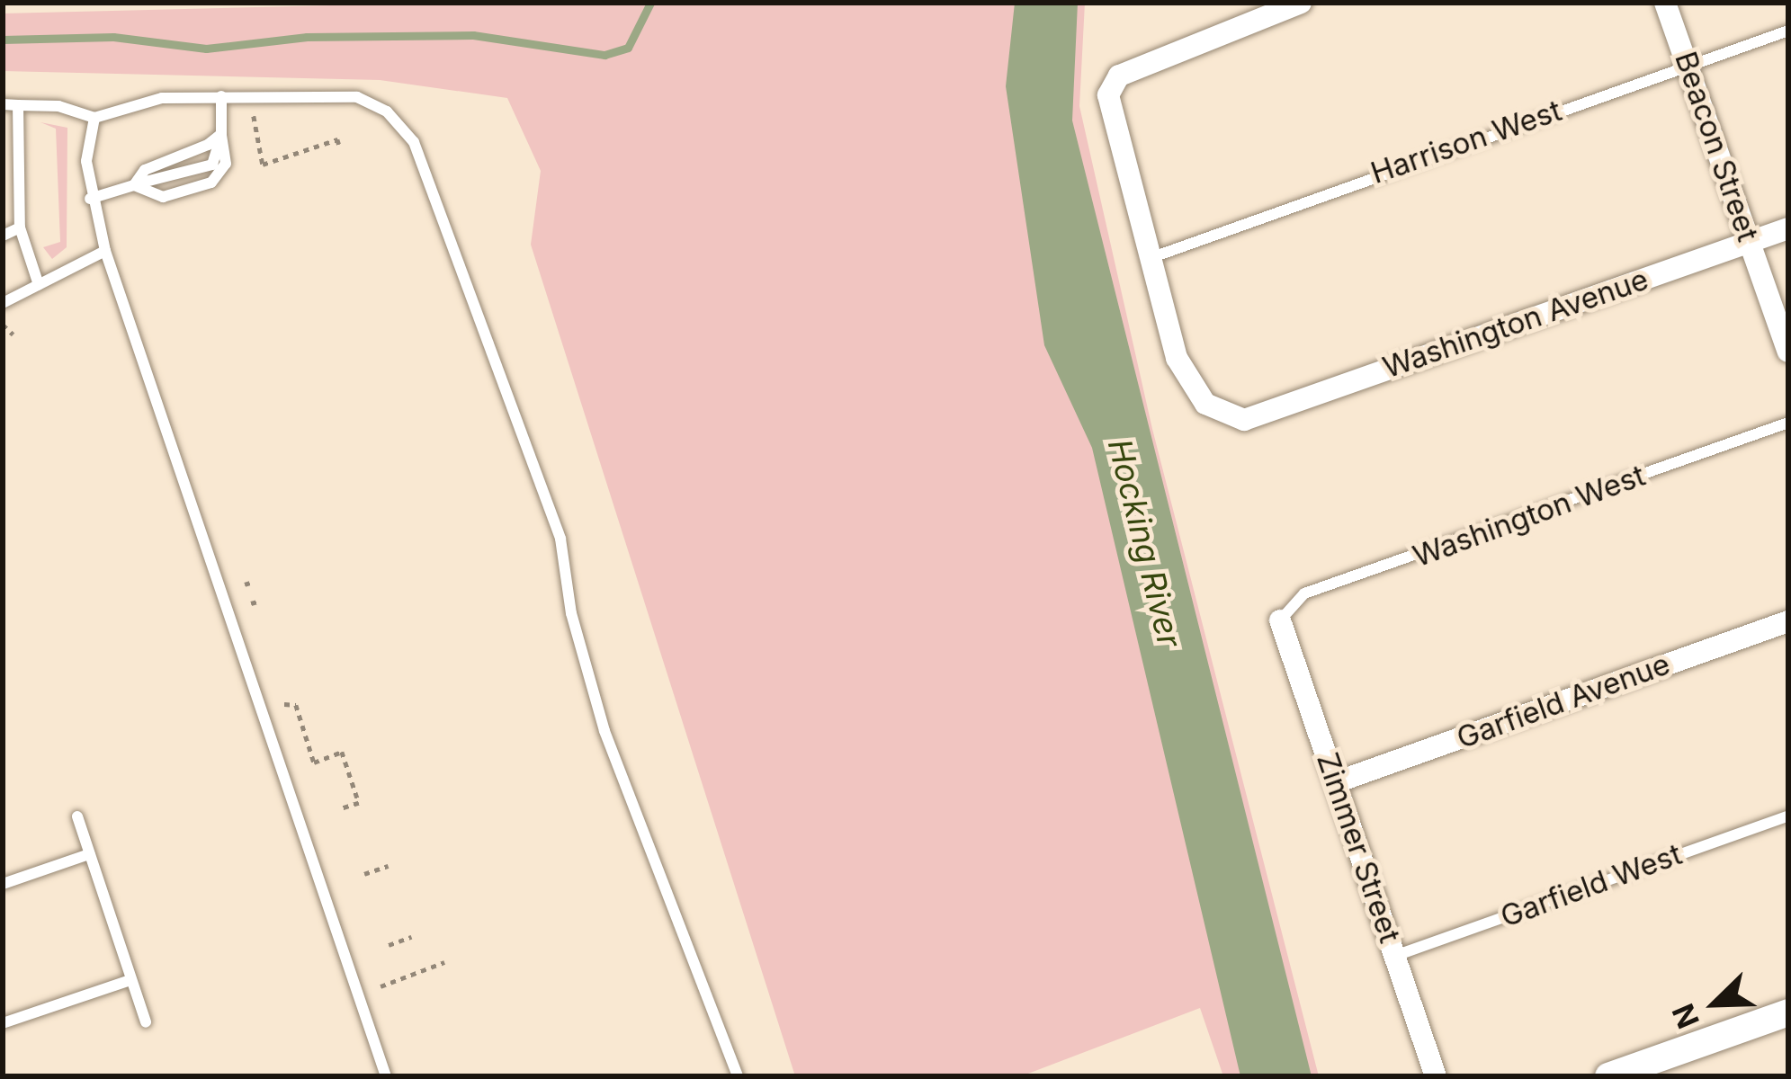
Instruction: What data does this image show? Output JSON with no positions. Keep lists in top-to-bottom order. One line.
{"streets":{"street":["Beacon Street","Washington Avenue","Garfield Avenue","Zimmer Street"],"lane":["Harrison West","Washington West","Garfield West"]},"crossings":[["Harrison West","Beacon Street"],["Harrison West","Washington Avenue"],["Beacon Street","Washington Avenue"],["Washington West","Zimmer Street"],["Garfield Avenue","Zimmer Street"],["Zimmer Street","Garfield West"]],"water":["Hocking River"],"north":"bottom left"}
